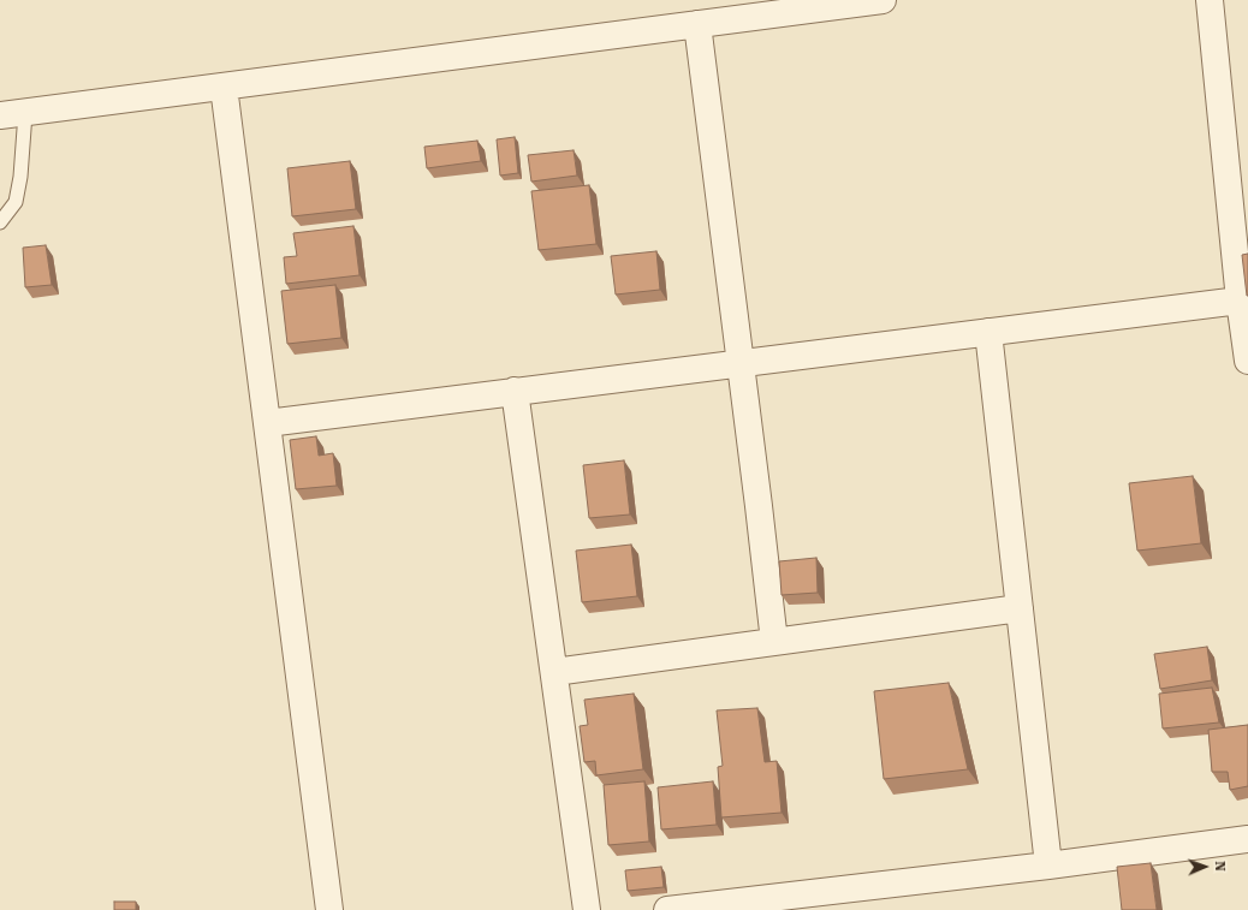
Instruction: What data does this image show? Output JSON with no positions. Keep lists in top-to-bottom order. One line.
{"north":"right"}
